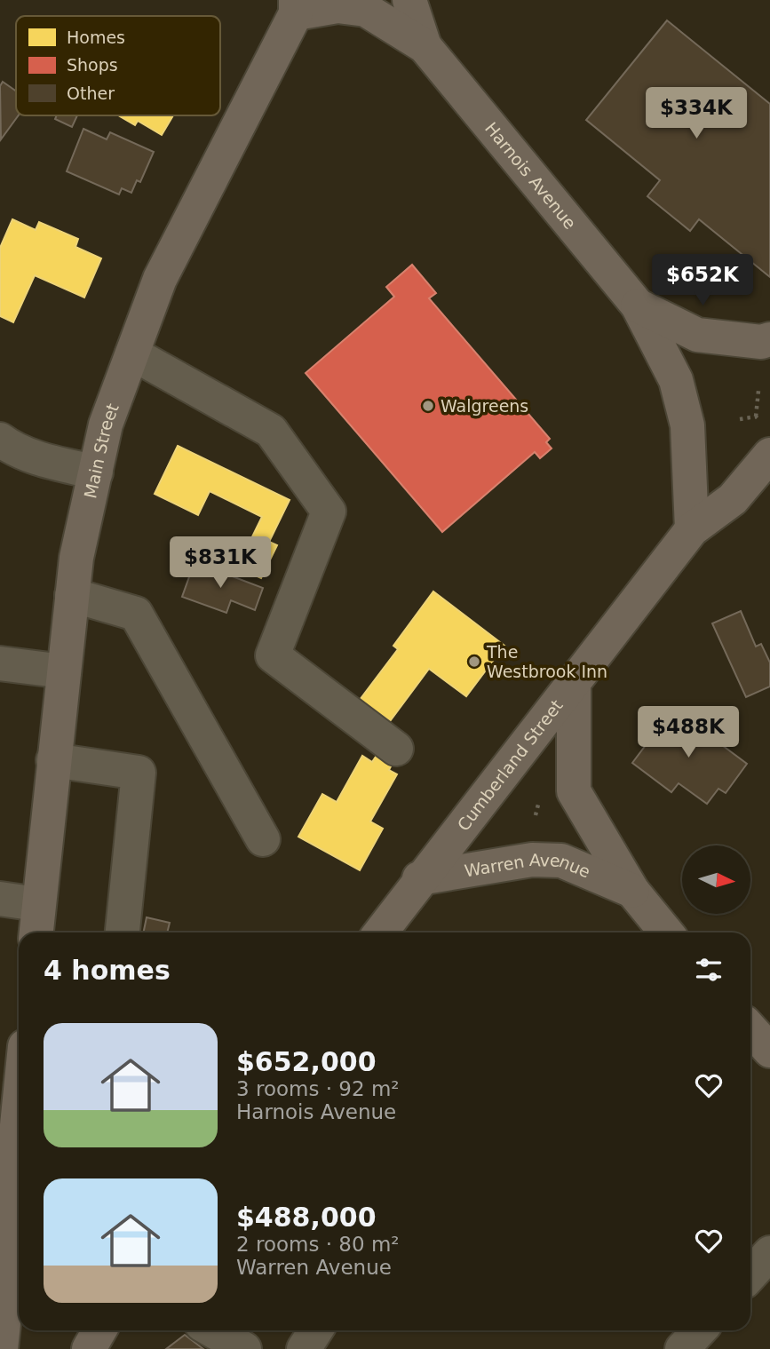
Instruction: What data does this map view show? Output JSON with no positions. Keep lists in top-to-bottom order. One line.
{"streets":{"main road":["Harnois Avenue","Main Street","Cumberland Street","Warren Avenue"]},"crossings":[["Harnois Avenue","Main Street"],["Harnois Avenue","Cumberland Street"],["Cumberland Street","Warren Avenue"]],"places":["Walgreens","The Westbrook Inn"],"legend":["Homes","Shops","Other"],"north":"right","page":{"price":["$334K","$652K","$831K","$488K"],"heading":"4 homes","list":[{"name":"$652,000","note":"3 rooms · 92 m² · Harnois Avenue"},{"name":"$488,000","note":"2 rooms · 80 m² · Warren Avenue"}]}}
